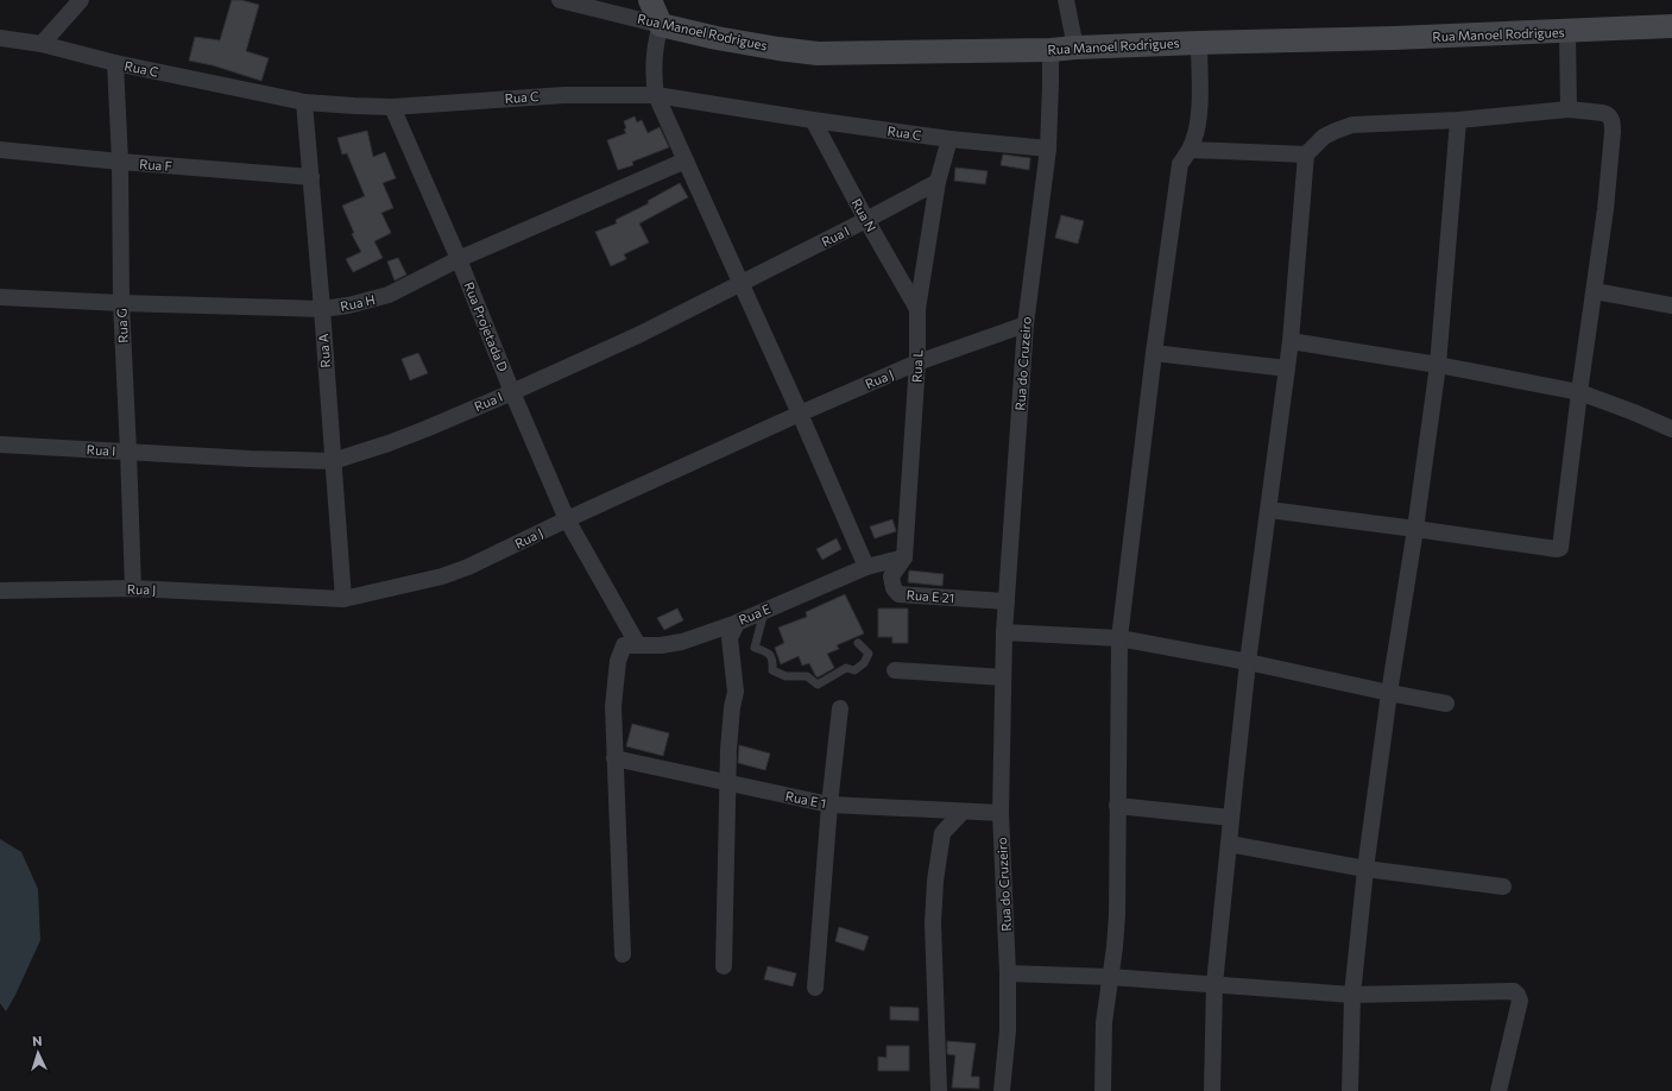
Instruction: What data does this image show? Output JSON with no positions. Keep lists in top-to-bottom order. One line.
{"streets":{"street":["Rua Manoel Rodrigues","Rua C","Rua F","Rua N","Rua I","Rua H","Rua G","Rua Projetada D","Rua A","Rua do Cruzeiro","Rua L","Rua J","Rua E 21","Rua E","Rua E 1"]},"crossings":[["Rua Manoel Rodrigues","Rua do Cruzeiro"],["Rua C","Rua N"],["Rua C","Rua G"],["Rua C","Rua Projetada D"],["Rua C","Rua A"],["Rua C","Rua do Cruzeiro"],["Rua C","Rua L"],["Rua F","Rua G"],["Rua F","Rua A"],["Rua N","Rua I"],["Rua N","Rua L"],["Rua I","Rua G"],["Rua I","Rua Projetada D"],["Rua I","Rua A"],["Rua I","Rua L"],["Rua H","Rua G"],["Rua H","Rua Projetada D"],["Rua H","Rua A"],["Rua G","Rua J"],["Rua Projetada D","Rua J"],["Rua Projetada D","Rua E"],["Rua A","Rua J"],["Rua do Cruzeiro","Rua J"],["Rua do Cruzeiro","Rua E 21"],["Rua do Cruzeiro","Rua E 1"],["Rua L","Rua J"],["Rua L","Rua E 21"],["Rua E","Rua E 1"]],"north":"top"}
